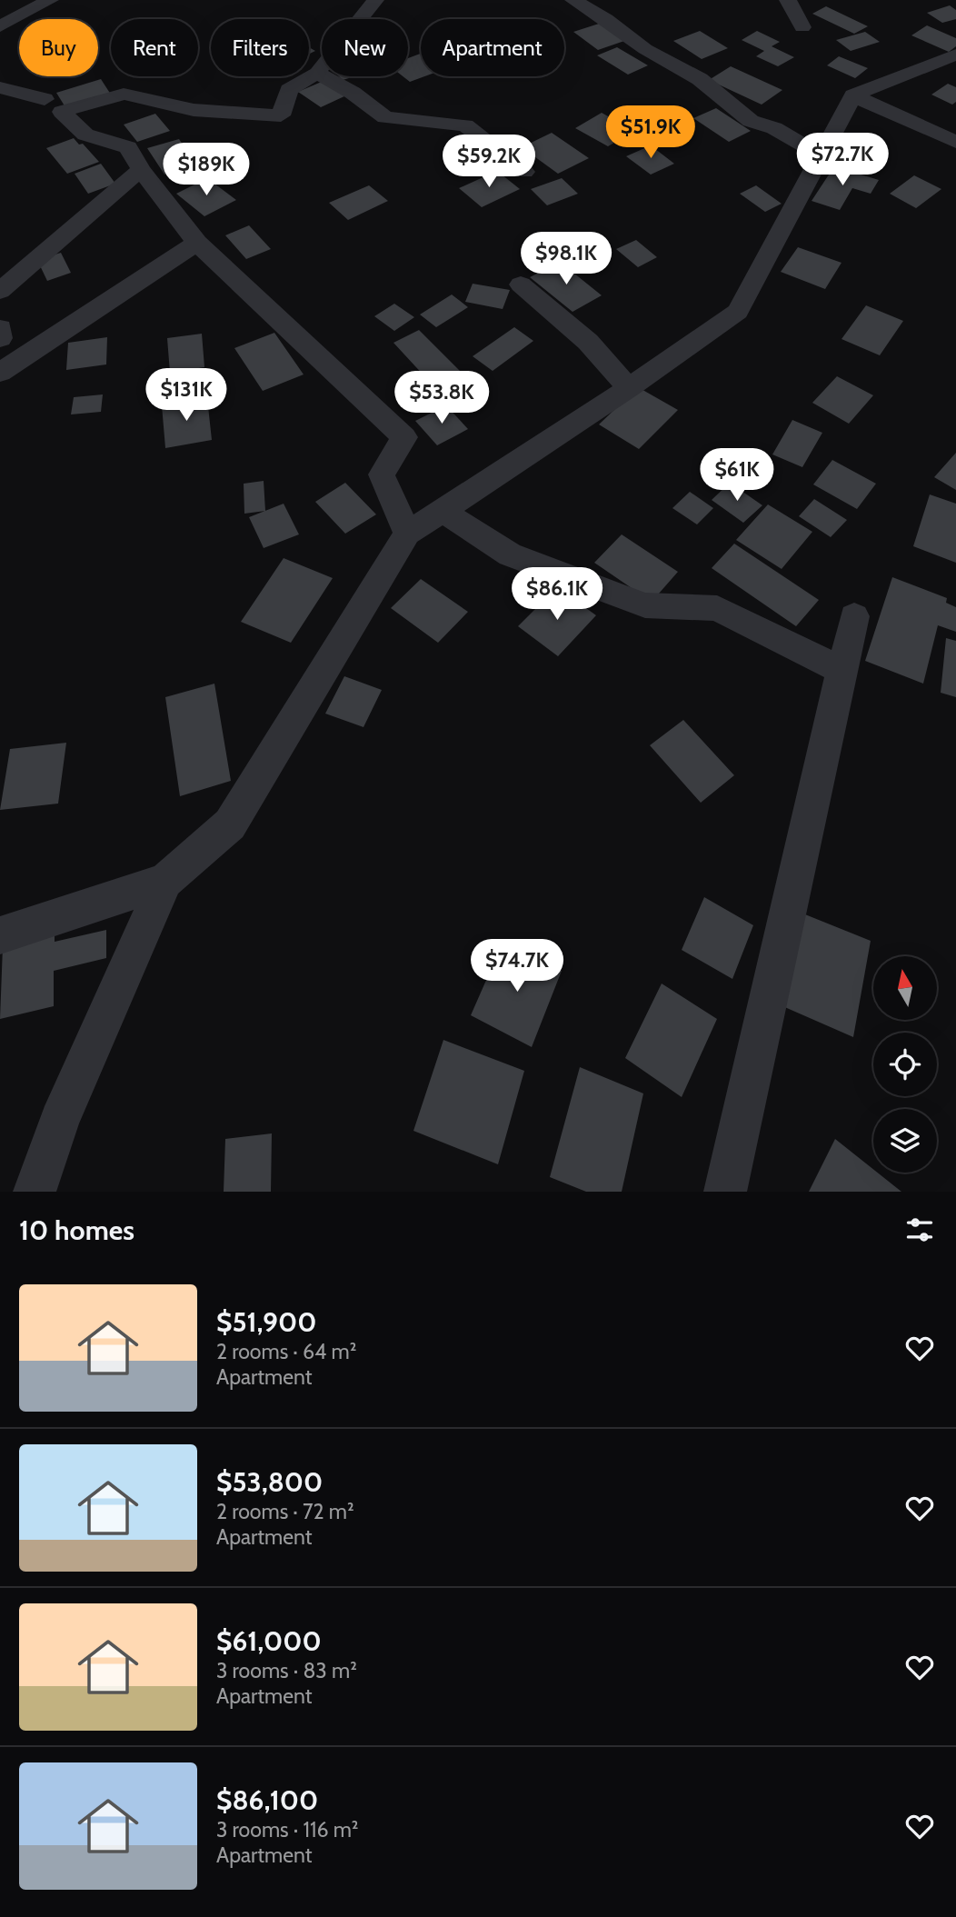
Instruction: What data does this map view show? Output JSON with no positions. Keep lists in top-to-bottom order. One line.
{"north":"top","page":{"chip":["Buy","Rent","Filters","New","Apartment"],"price":["$51.9K","$72.7K","$59.2K","$189K","$98.1K","$131K","$53.8K","$61K","$86.1K","$74.7K"],"heading":"10 homes","list":[{"name":"$51,900","note":"2 rooms · 64 m² · Apartment"},{"name":"$53,800","note":"2 rooms · 72 m² · Apartment"},{"name":"$61,000","note":"3 rooms · 83 m² · Apartment"},{"name":"$86,100","note":"3 rooms · 116 m² · Apartment"}]}}
